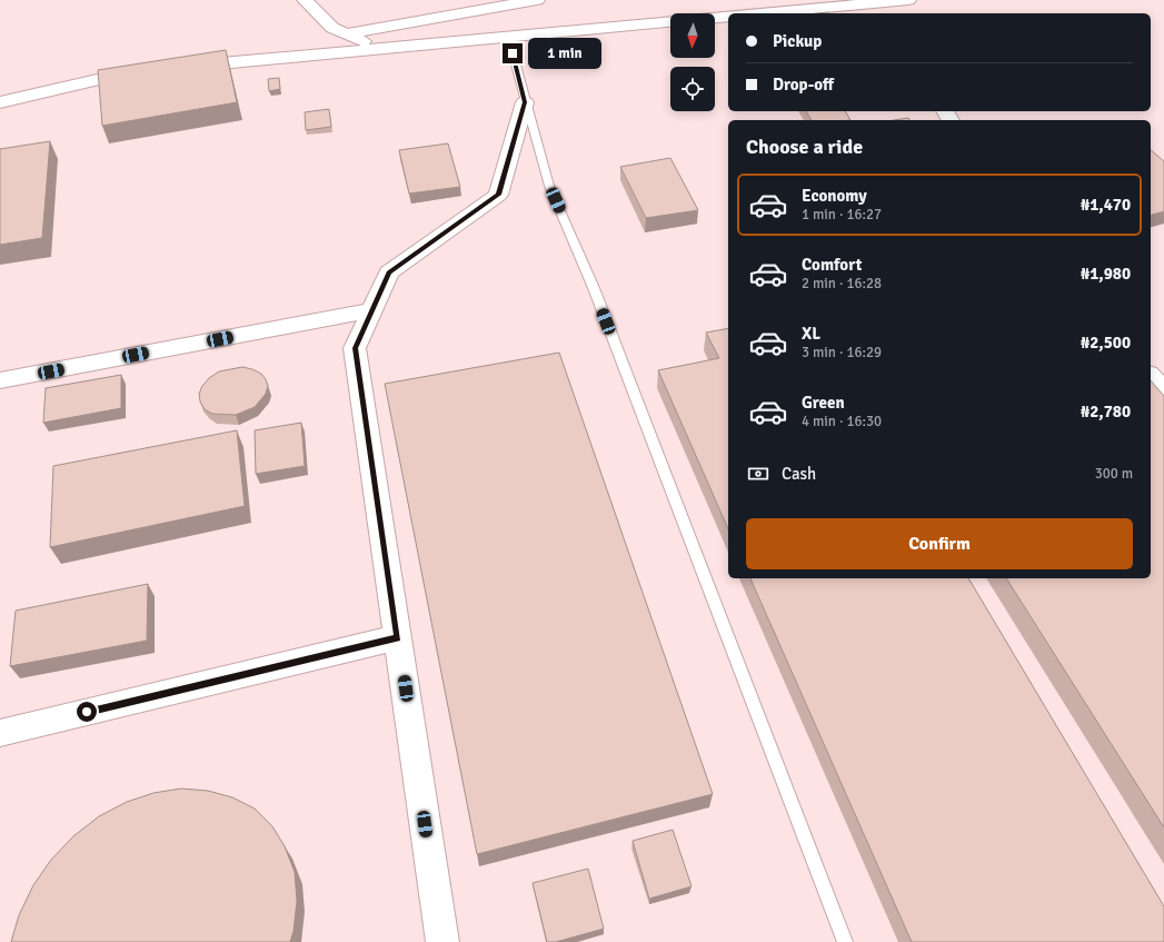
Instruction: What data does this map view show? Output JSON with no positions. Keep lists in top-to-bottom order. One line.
{"north":"bottom","page":{"banner":["Pickup","Drop-off"],"bubble":"1 min","heading":"Choose a ride","list":[{"name":"Economy","note":"1 min · 16:27","value":"₦1,470"},{"name":"Comfort","note":"2 min · 16:28","value":"₦1,980"},{"name":"XL","note":"3 min · 16:29","value":"₦2,500"},{"name":"Green","note":"4 min · 16:30","value":"₦2,780"}],"pay":["Cash","300 m"],"buttons":"Confirm"}}
